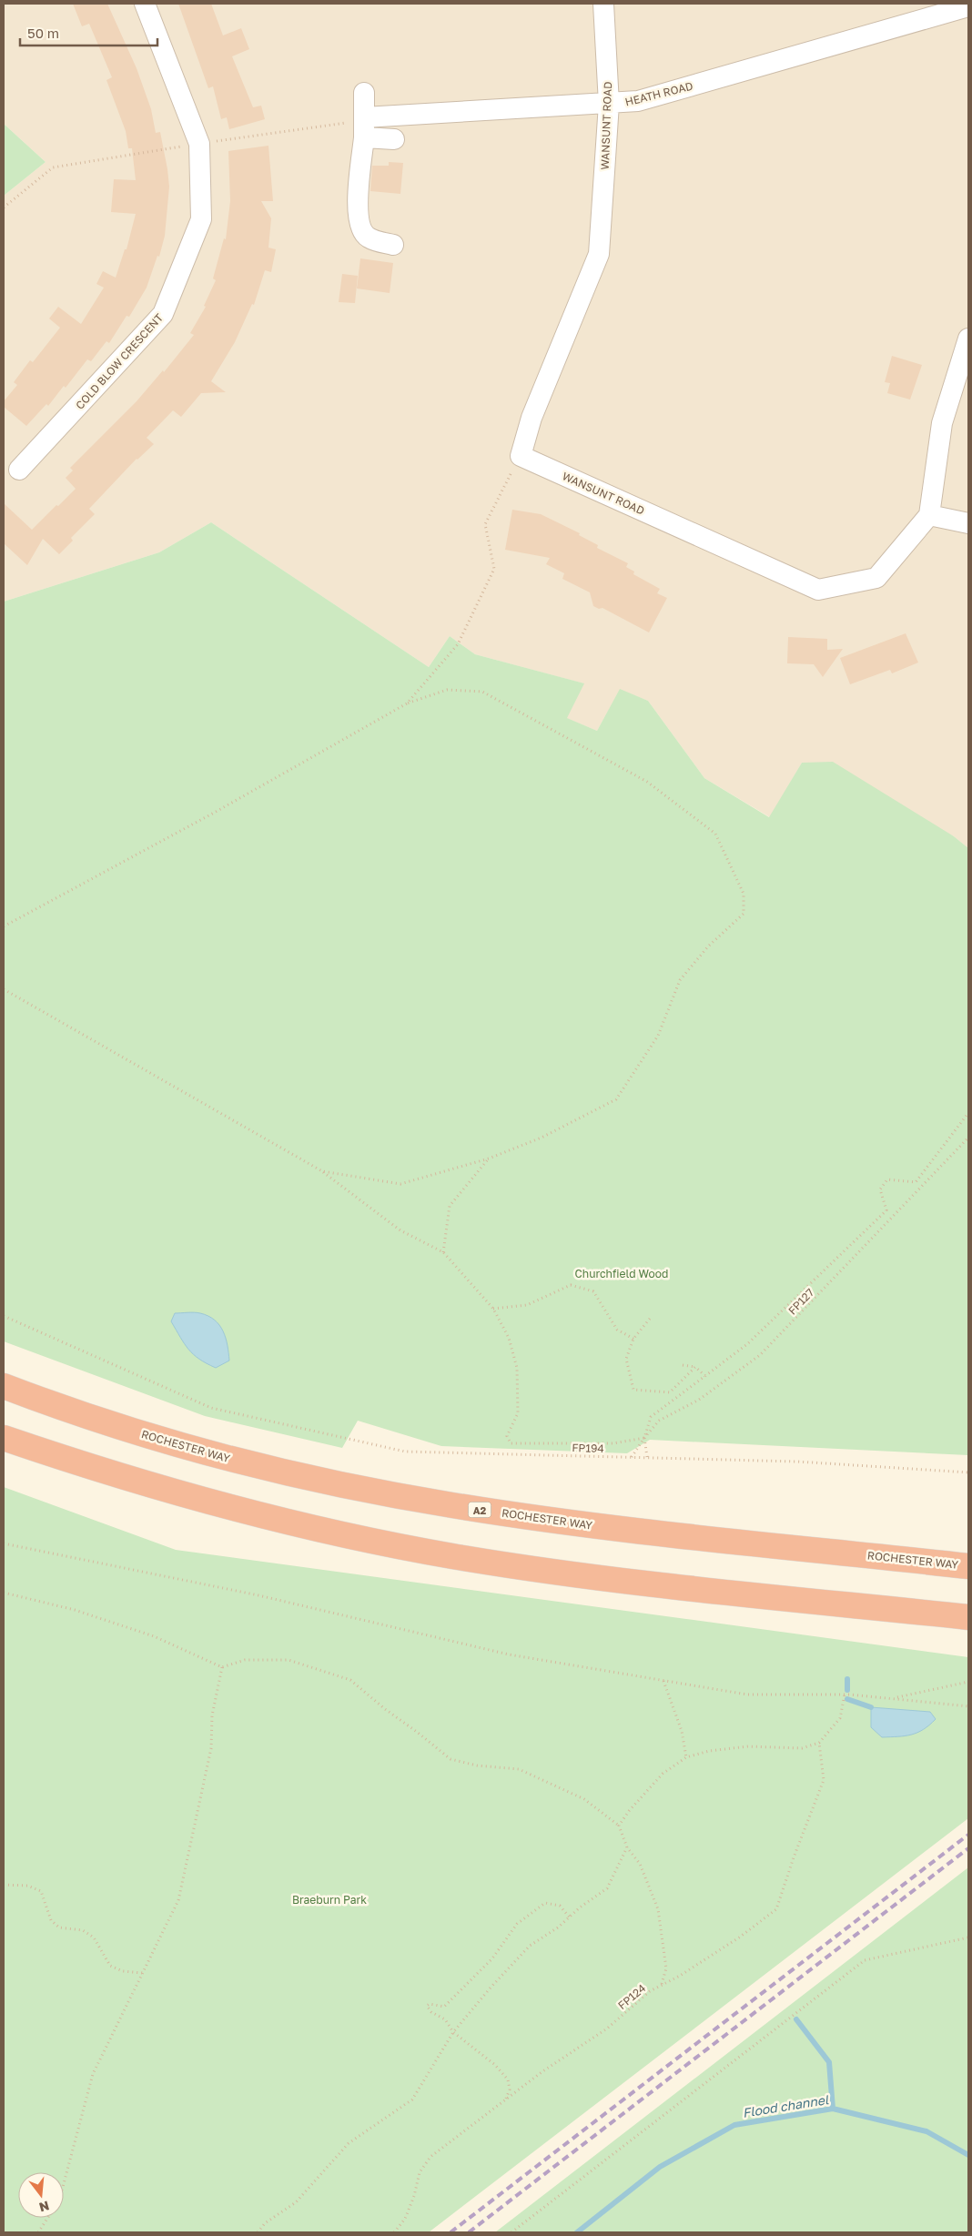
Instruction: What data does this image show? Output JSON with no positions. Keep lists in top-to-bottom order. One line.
{"streets":{"highway":["ROCHESTER WAY","A2"],"street":["HEATH ROAD","WANSUNT ROAD","COLD BLOW CRESCENT"],"path":["FP127","FP194","FP124"]},"crossings":[["HEATH ROAD","WANSUNT ROAD"],["FP127","FP194"]],"water":["Flood channel"],"parks":["Churchfield Wood","Braeburn Park"],"scale_bar":"50 m","north":"bottom"}
